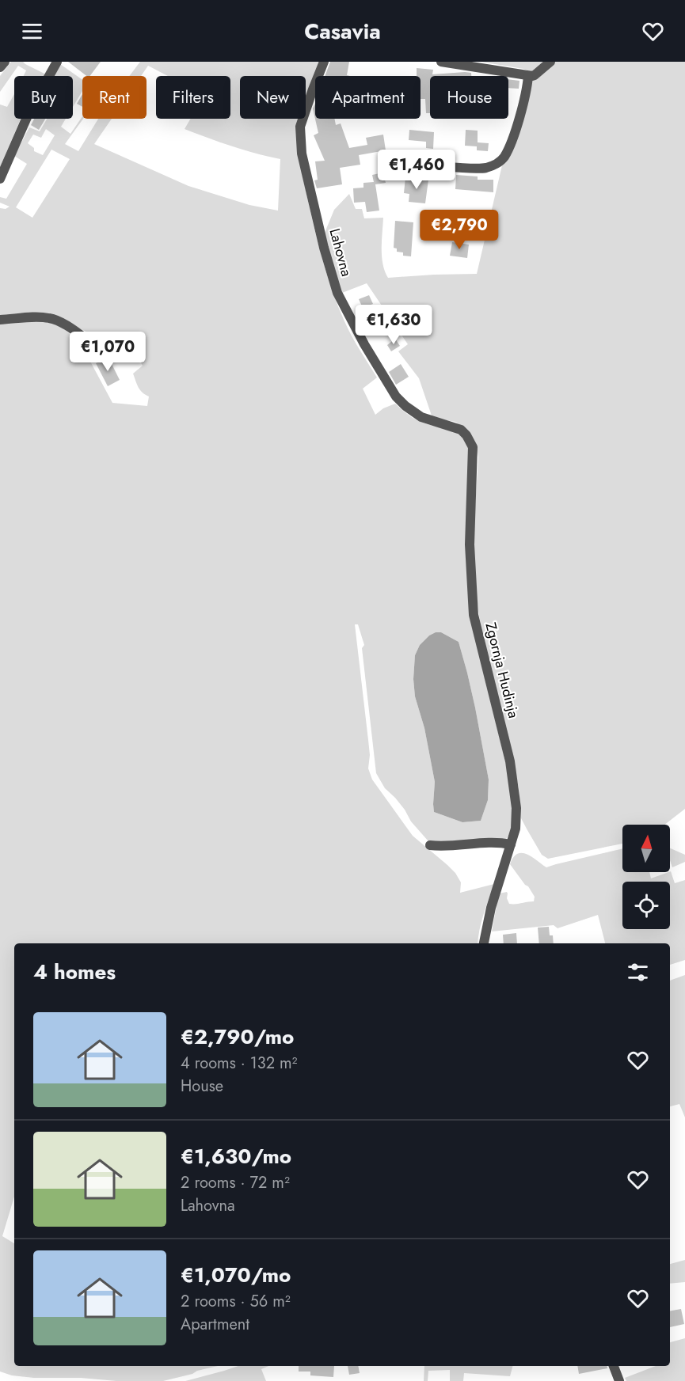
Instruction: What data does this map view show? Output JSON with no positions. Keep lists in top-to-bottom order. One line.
{"streets":{"street":["Lahovna","Zgornja Hudinja"]},"crossings":[["Lahovna","Zgornja Hudinja"]],"north":"top","page":{"header":"Casavia","chip":["Buy","Rent","Filters","New","Apartment","House"],"price":["€1,460","€2,790","€1,630","€1,070"],"heading":"4 homes","list":[{"name":"€2,790/mo","note":"4 rooms · 132 m² · House"},{"name":"€1,630/mo","note":"2 rooms · 72 m² · Lahovna"},{"name":"€1,070/mo","note":"2 rooms · 56 m² · Apartment"}]}}
